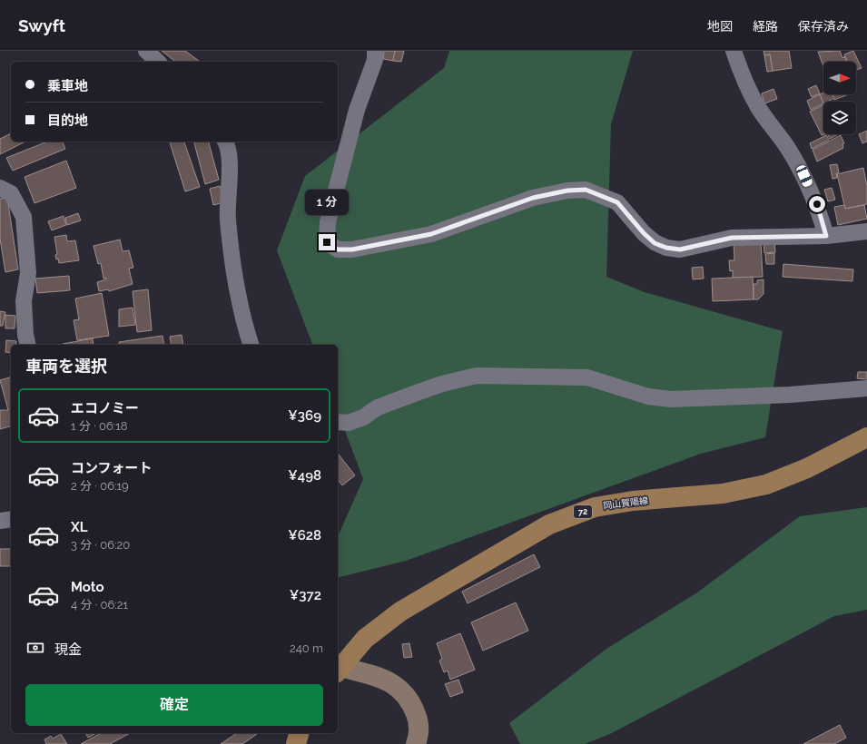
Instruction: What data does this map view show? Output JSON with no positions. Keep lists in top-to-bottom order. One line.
{"streets":{"main road":["岡山賀陽線","72"]},"north":"right","page":{"header":"Swyft","nav":["地図","経路","保存済み"],"banner":["乗車地","目的地"],"bubble":"1 分","heading":"車両を選択","list":[{"name":"エコノミー","note":"1 分 · 06:18","value":"¥369"},{"name":"コンフォート","note":"2 分 · 06:19","value":"¥498"},{"name":"XL","note":"3 分 · 06:20","value":"¥628"},{"name":"Moto","note":"4 分 · 06:21","value":"¥372"}],"pay":["現金","240 m"],"buttons":"確定"}}
